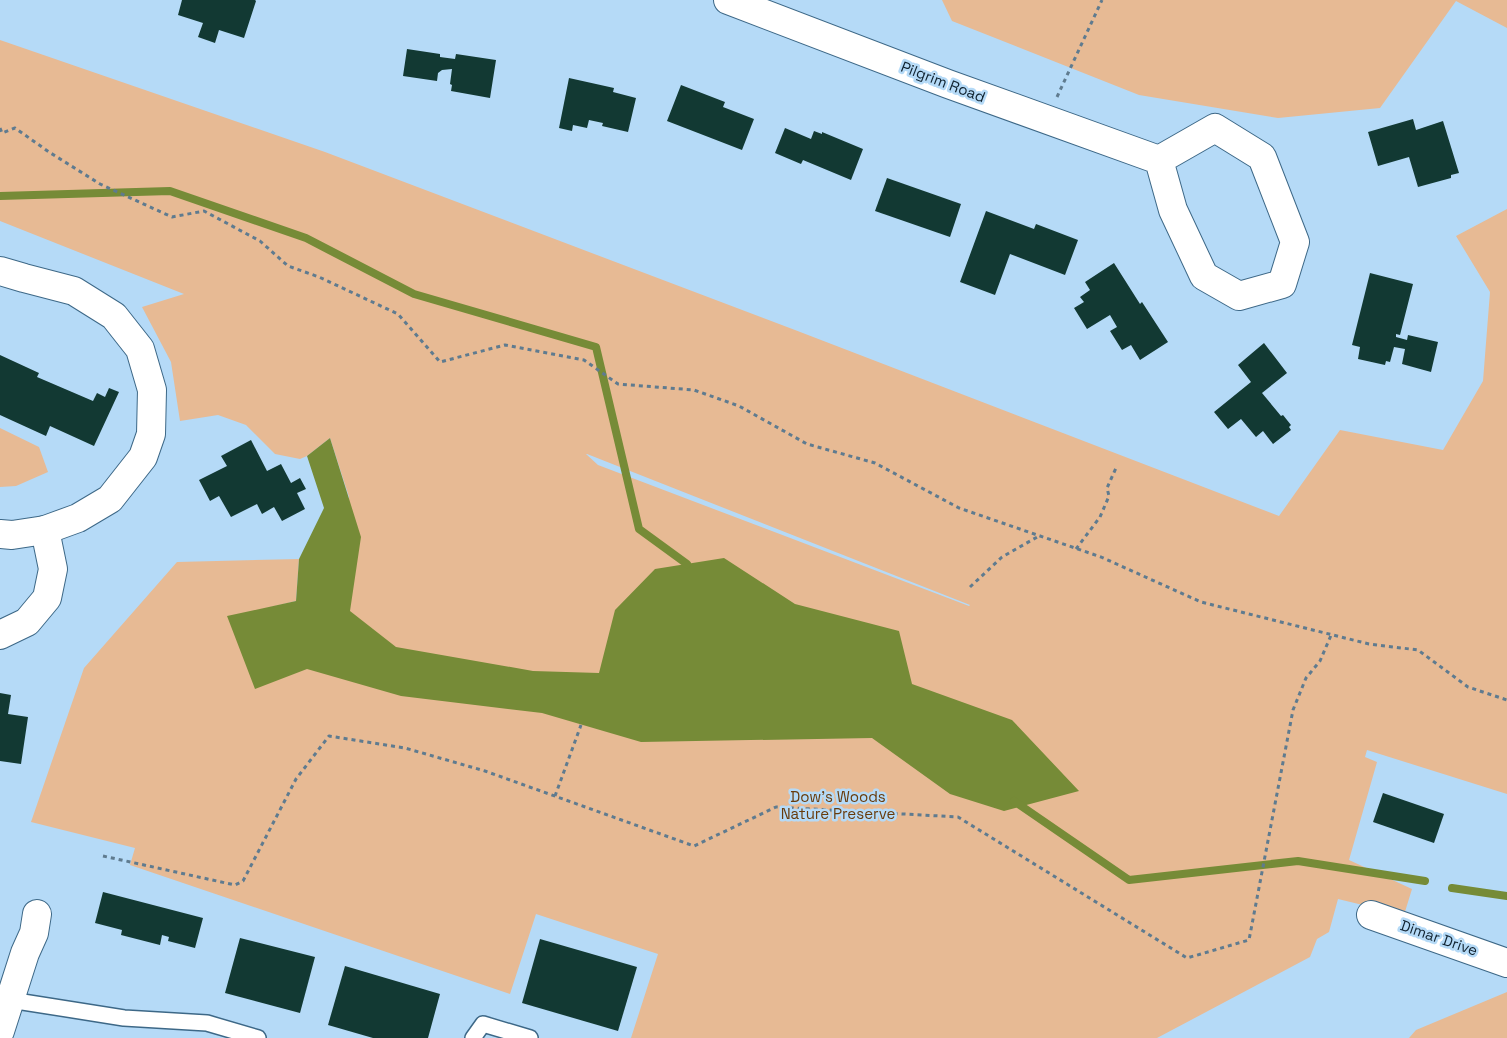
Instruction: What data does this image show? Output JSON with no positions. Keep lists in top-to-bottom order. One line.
{"streets":{"street":["Pilgrim Road","Dimar Drive"]},"parks":["Dow's Woods Nature Preserve"]}
